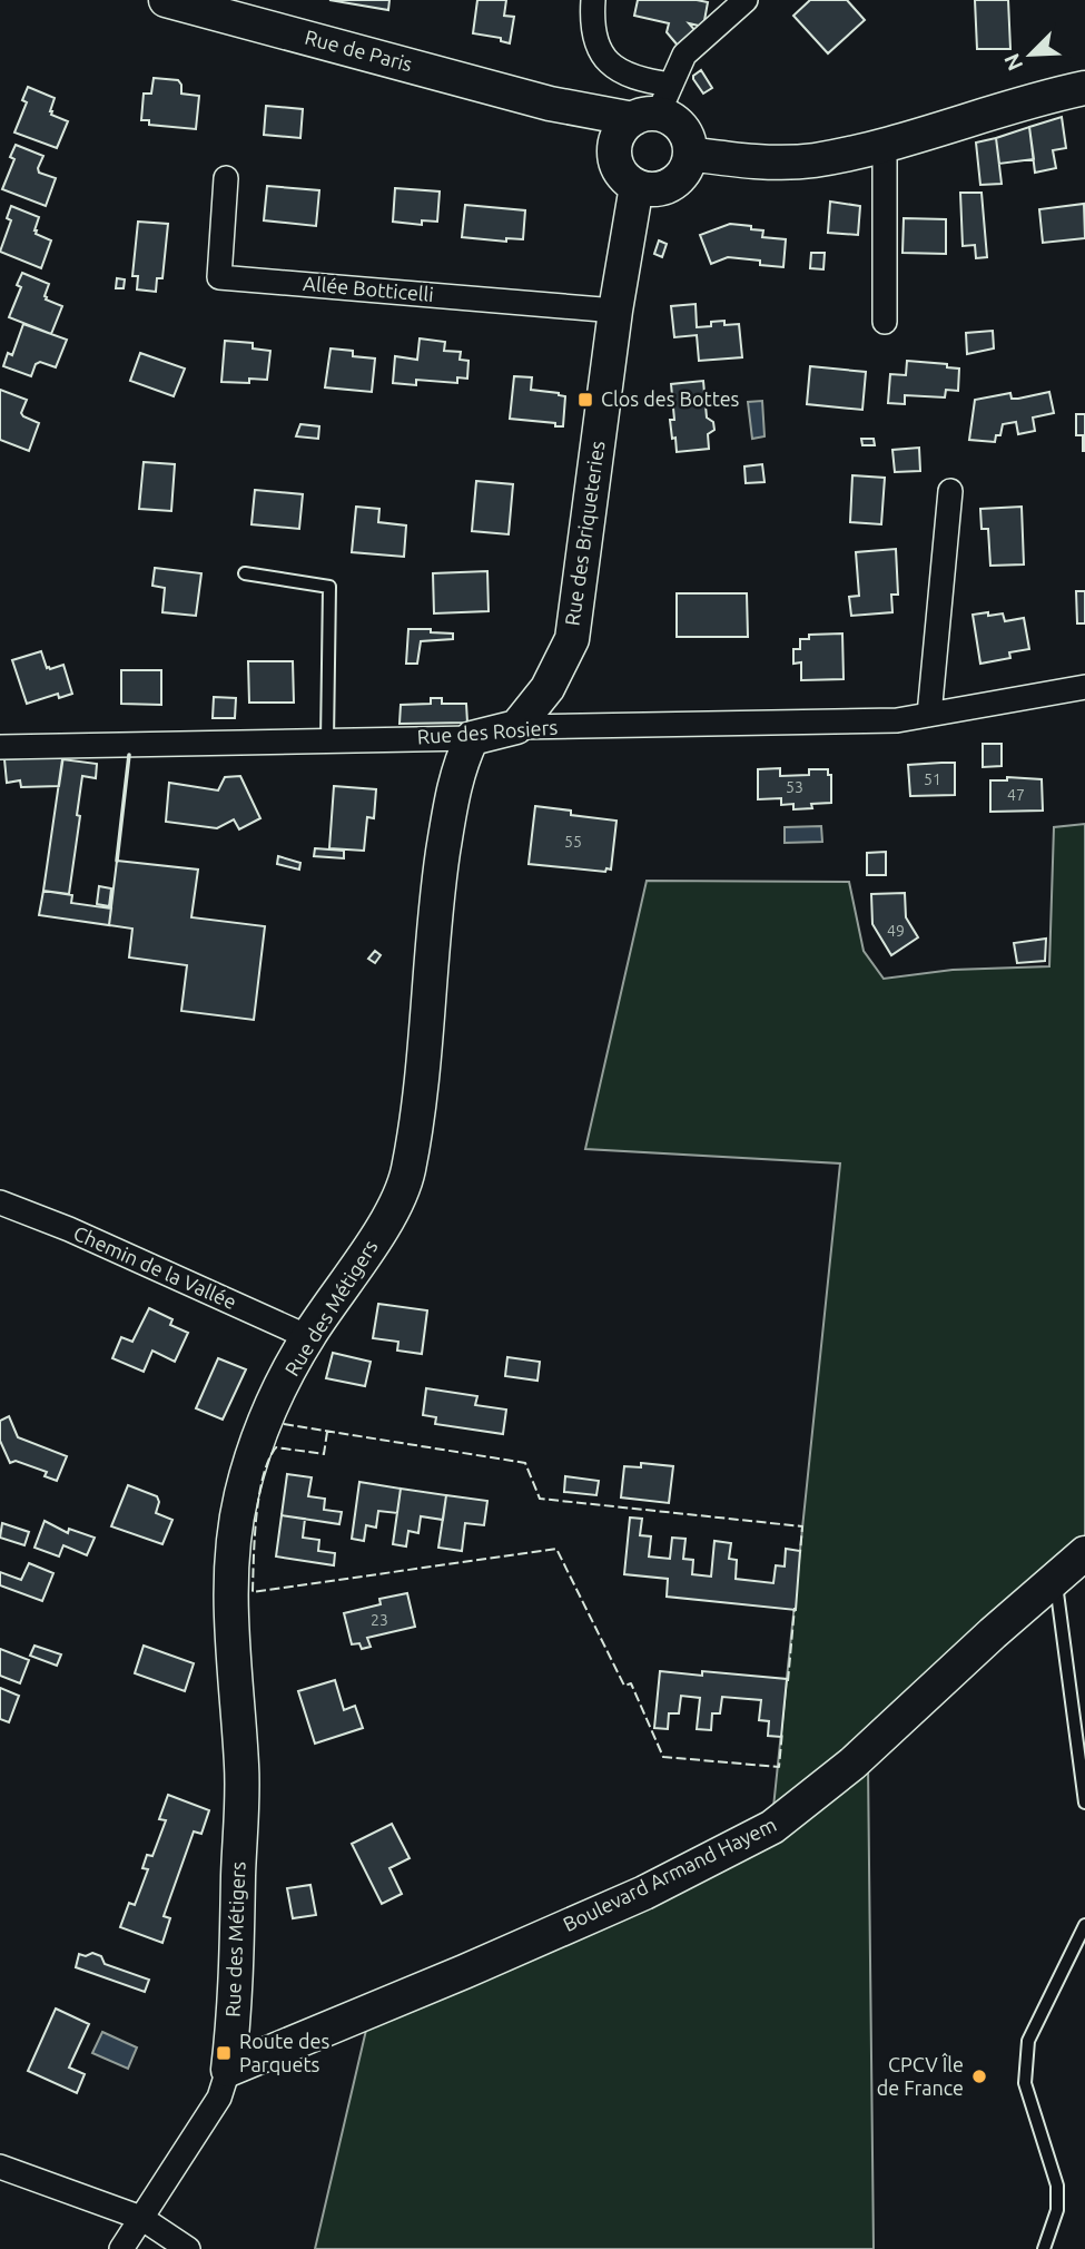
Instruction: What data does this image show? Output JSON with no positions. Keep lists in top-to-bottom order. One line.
{"streets":{"main road":["Rue de Paris","Rue des Briqueteries","Rue des Rosiers","Rue des Métigers","Boulevard Armand Hayem"],"street":["Allée Botticelli","Chemin de la Vallée"]},"crossings":[["Rue de Paris","Rue des Briqueteries"],["Allée Botticelli","Rue des Briqueteries"],["Rue des Briqueteries","Rue des Rosiers"],["Rue des Rosiers","Rue des Métigers"],["Chemin de la Vallée","Rue des Métigers"],["Rue des Métigers","Boulevard Armand Hayem"]],"places":{"transit":["Clos des Bottes","Route des Parquets"],"other":["CPCV Île de France"]},"house_numbers":["51","53","47","55","49","23"],"north":"bottom left"}
